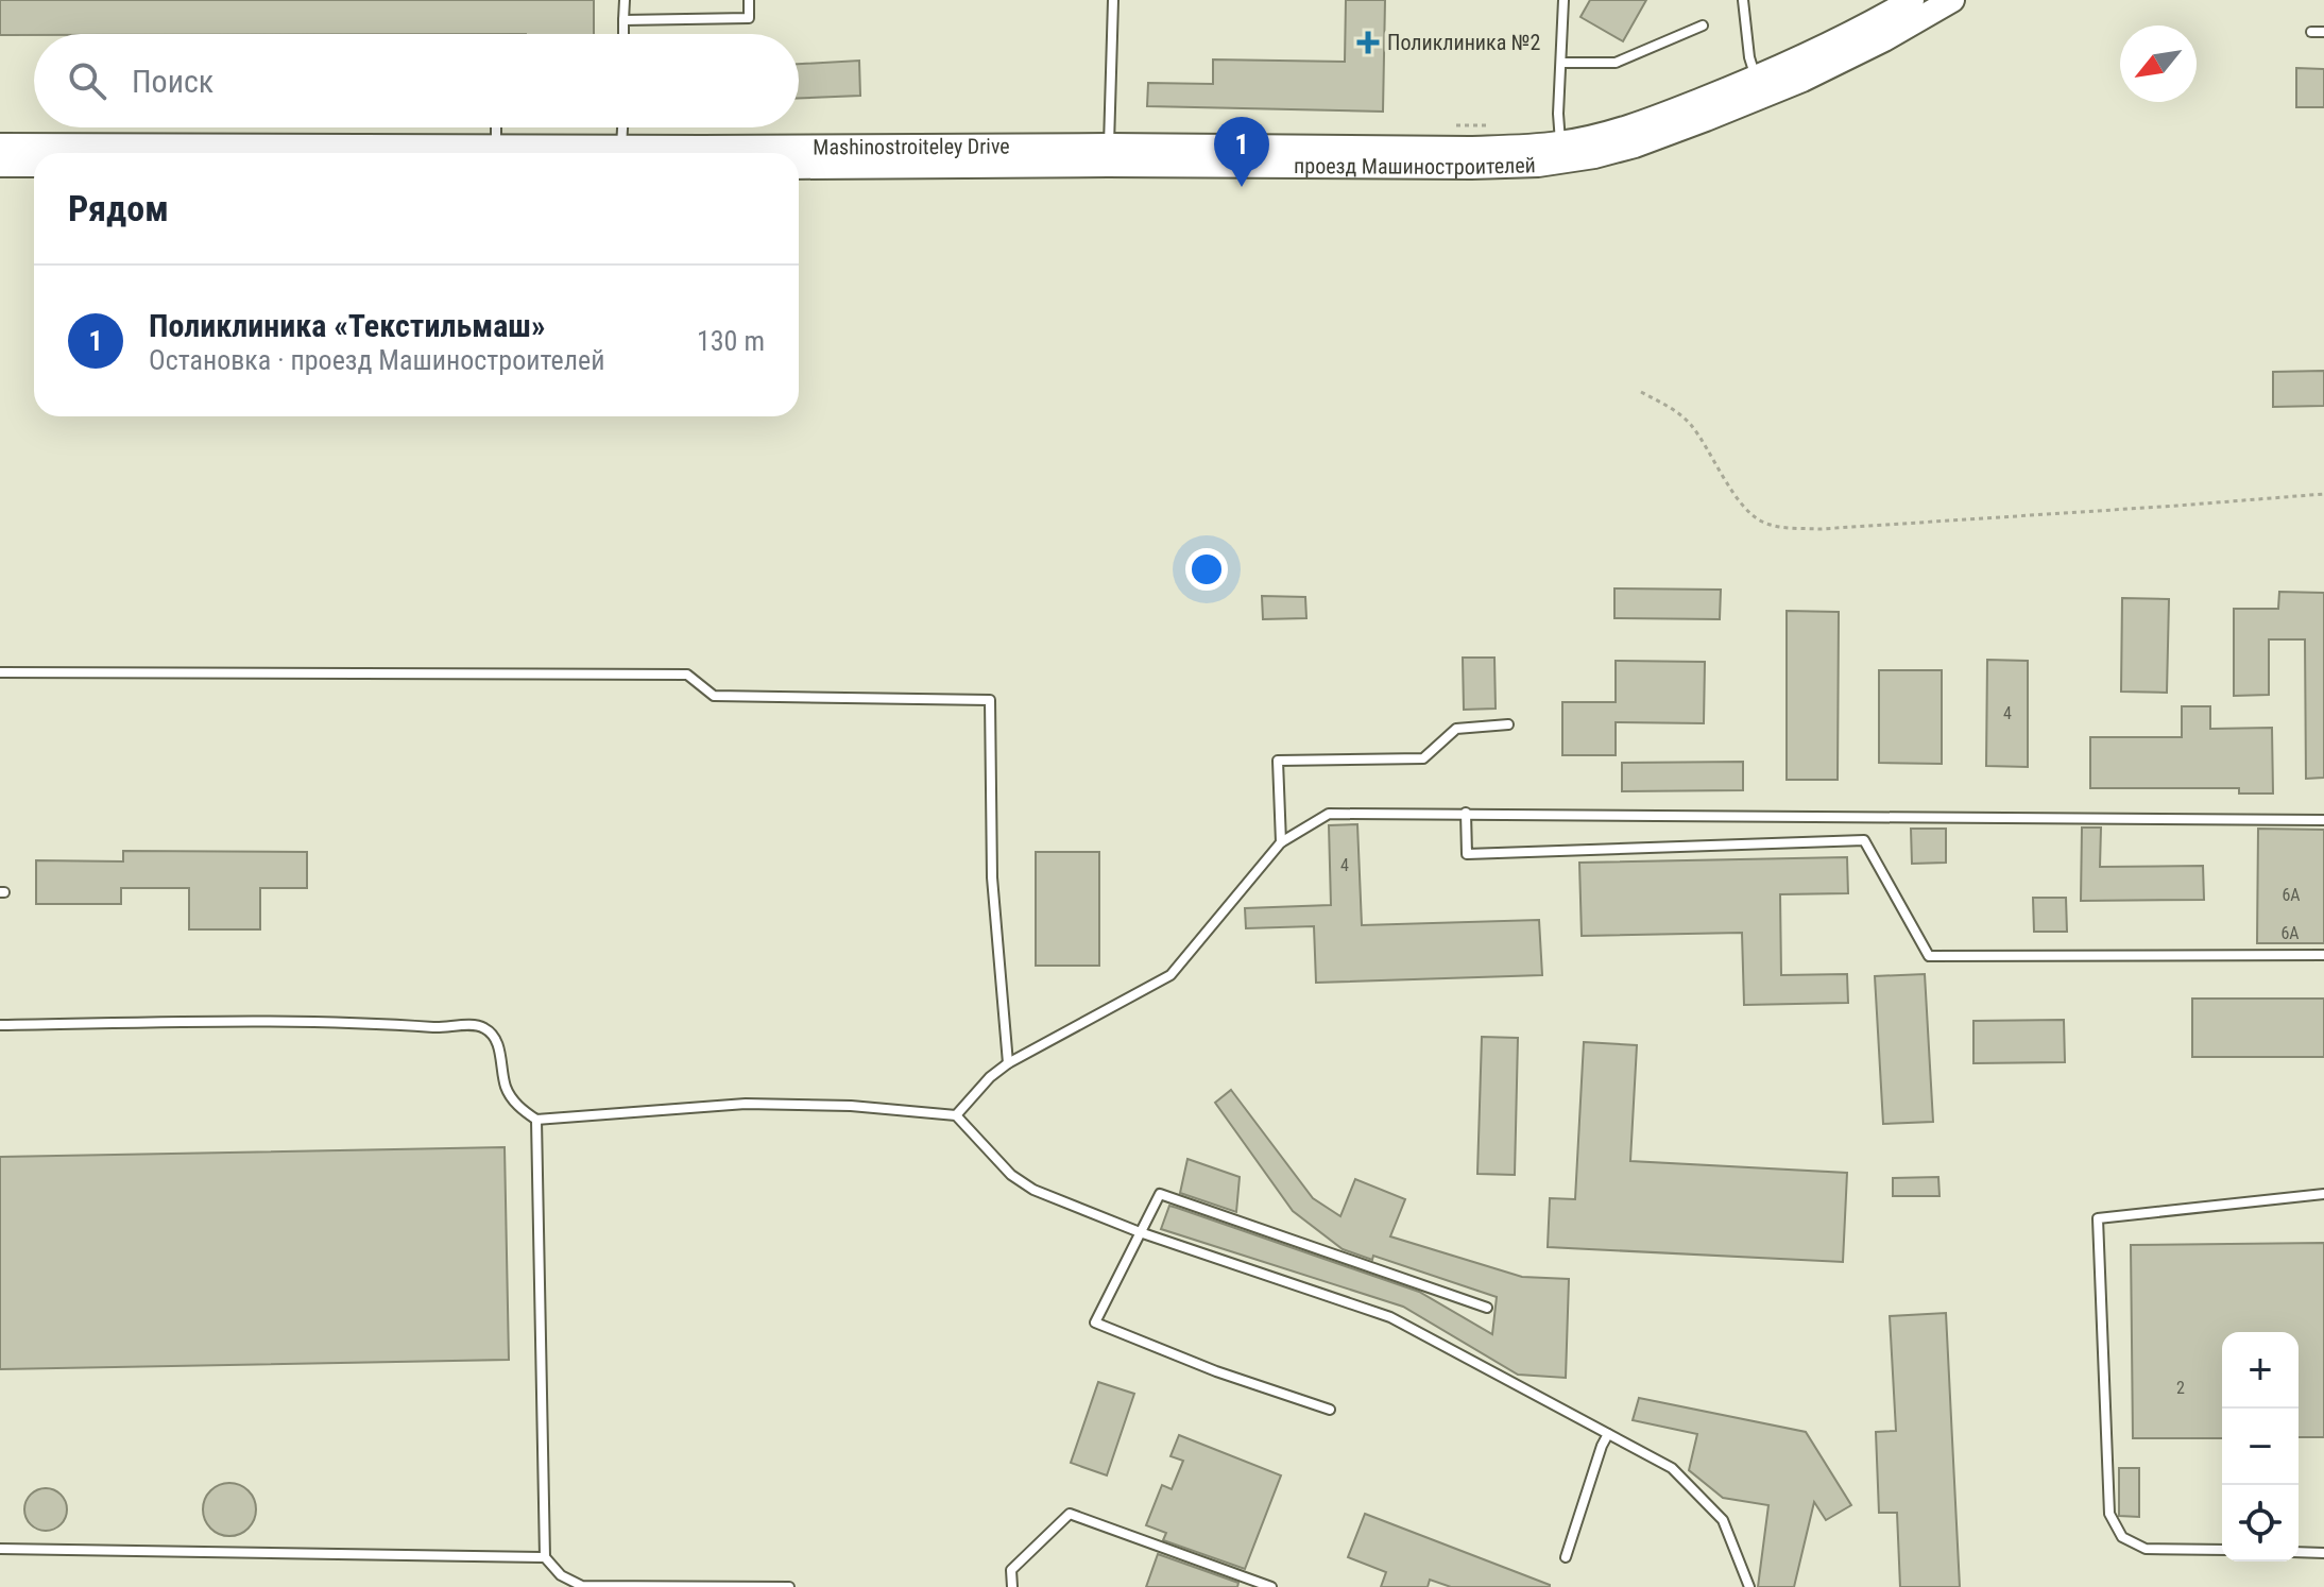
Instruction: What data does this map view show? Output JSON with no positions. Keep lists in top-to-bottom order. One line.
{"streets":{"main road":["Mashinostroiteley Drive","проезд Машиностроителей"]},"crossings":[["Mashinostroiteley Drive","проезд Машиностроителей"]],"places":{"health":["Поликлиника №2"]},"house_numbers":["4","4","6А","6А","2"],"north":"bottom left","page":{"search":"Поиск","pins":"1","heading":"Рядом","list":[{"mark":"1","name":"Поликлиника «Текстильмаш»","note":"Остановка · проезд Машиностроителей","value":"130 m"}],"map_buttons":["+","−"]}}
